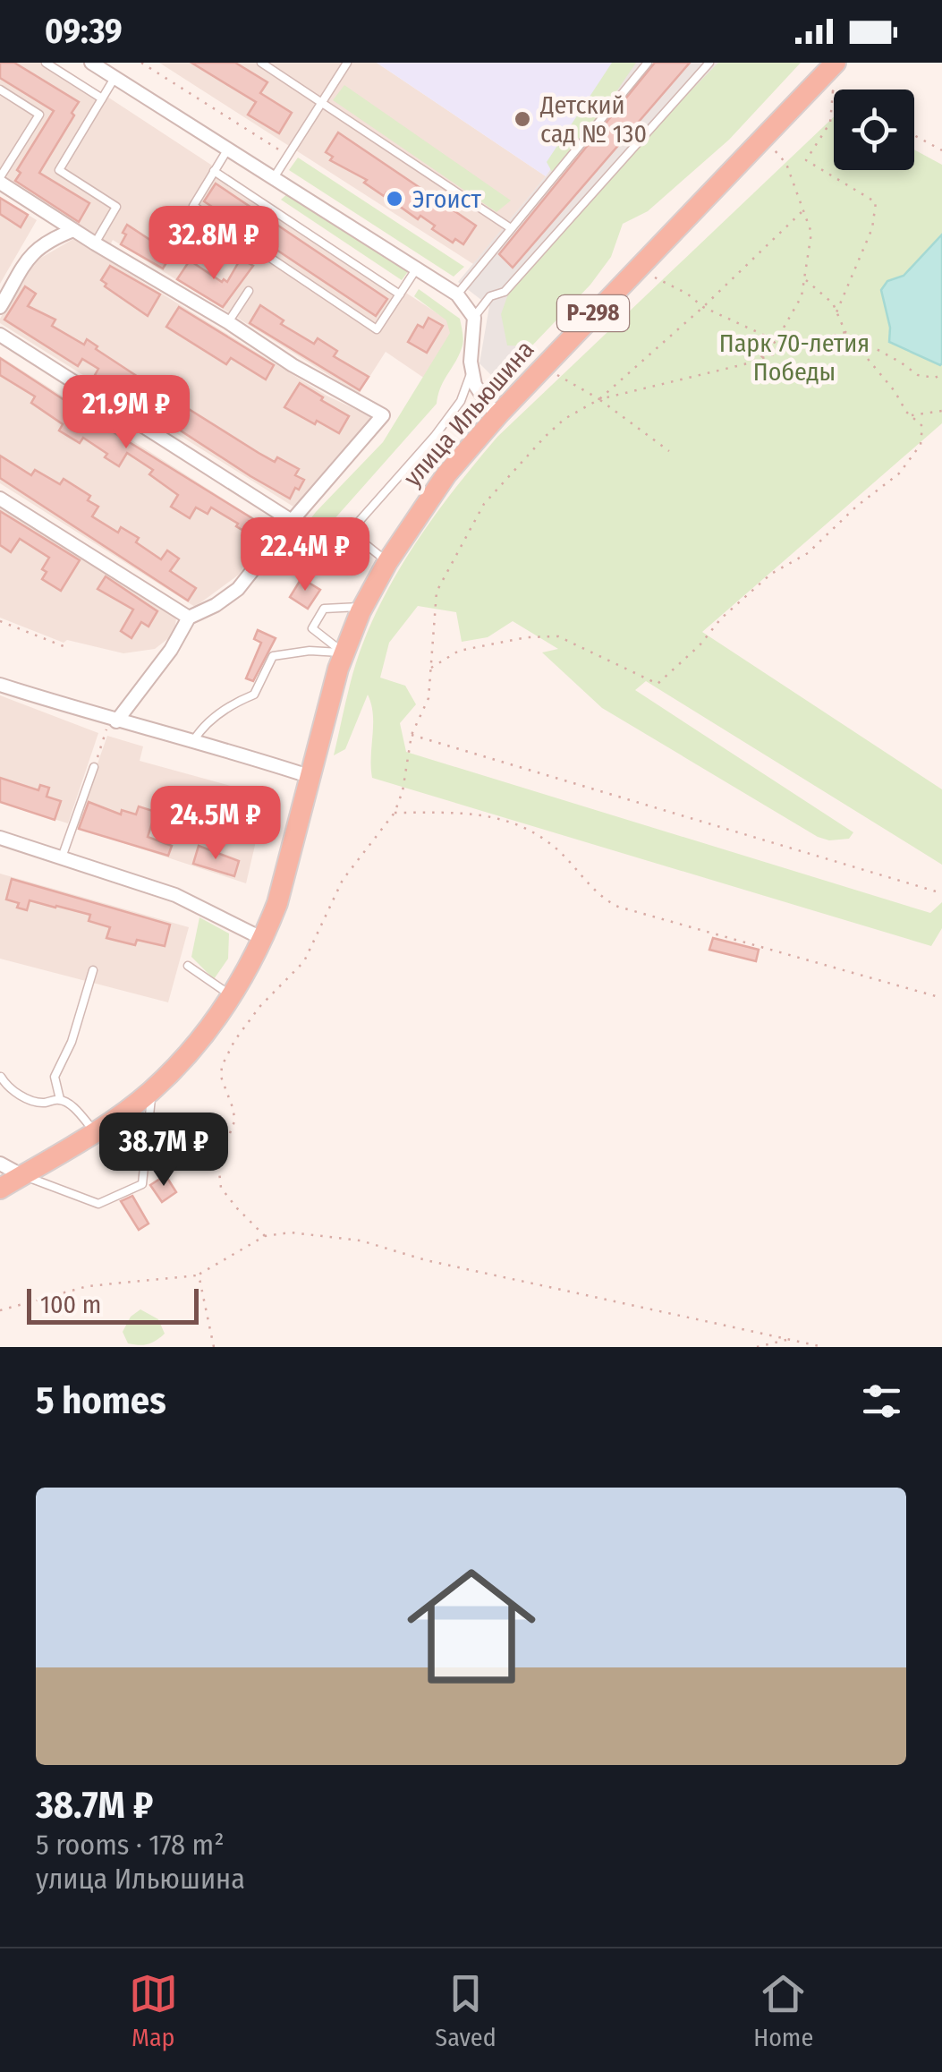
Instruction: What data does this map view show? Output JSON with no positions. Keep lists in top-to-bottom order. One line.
{"streets":{"highway":["Р-298","улица Ильюшина"]},"parks":["Парк 70-летия Победы"],"places":["Детский сад № 130","Эгоист"],"scale_bar":"100 m","page":{"status":"09:39","price":["32.8M ₽","21.9M ₽","22.4M ₽","24.5M ₽","38.7M ₽"],"scale":"100 m","heading":"5 homes","list":[{"name":"38.7M ₽","note":"5 rooms · 178 m² · улица Ильюшина"}],"tabs":["Map","Saved","Home"]}}
